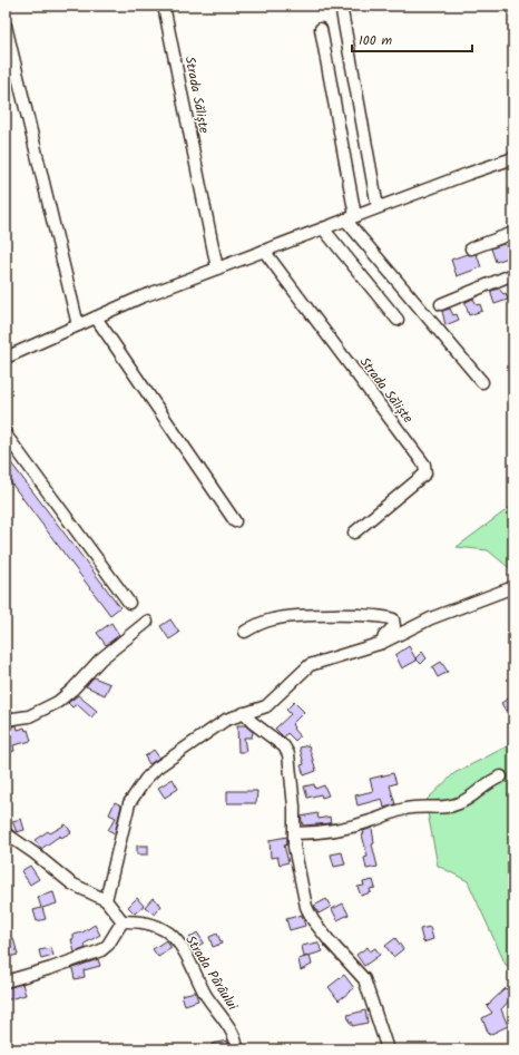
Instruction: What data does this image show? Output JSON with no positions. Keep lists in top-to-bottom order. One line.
{"streets":{"street":["Strada Săliște","Strada Pârâului"]},"scale_bar":"100 m"}
